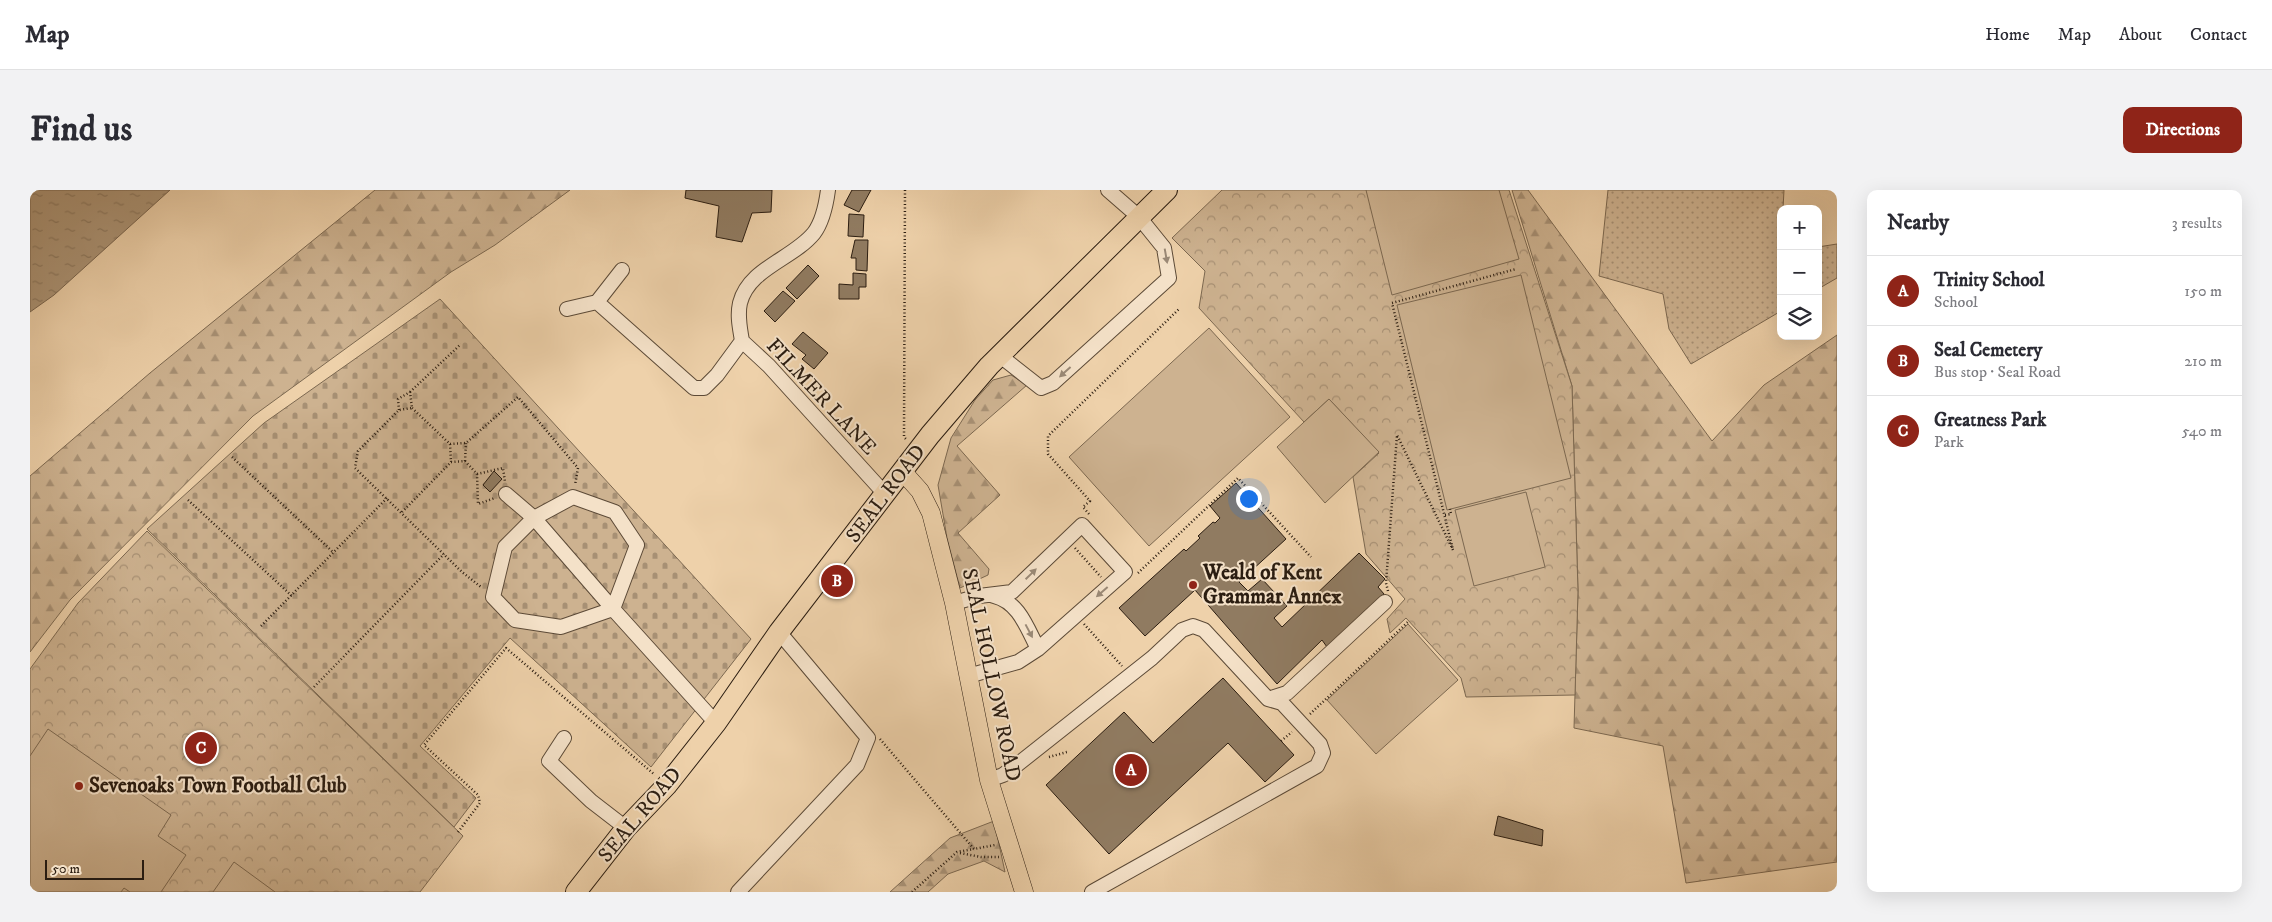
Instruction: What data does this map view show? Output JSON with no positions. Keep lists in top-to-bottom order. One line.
{"streets":{"highway":["SEAL ROAD"],"main road":["SEAL HOLLOW ROAD"],"street":["FILMER LANE"]},"crossings":[["FILMER LANE","SEAL ROAD"],["SEAL ROAD","SEAL HOLLOW ROAD"]],"places":["Weald of Kent Grammar Annex","Sevenoaks Town Football Club"],"scale_bar":"50 m","page":{"header":"Map","nav":["Home","Map","About","Contact"],"buttons":"Directions","title":"Find us","heading":["Nearby","3 results"],"map_buttons":["+","−"],"list":[{"mark":"A","name":"Trinity School","note":"School","value":"150 m"},{"mark":"B","name":"Seal Cemetery","note":"Bus stop · Seal Road","value":"210 m"},{"mark":"C","name":"Greatness Park","note":"Park","value":"540 m"}],"pins":["B","C","A"],"scale":"50 m"}}
